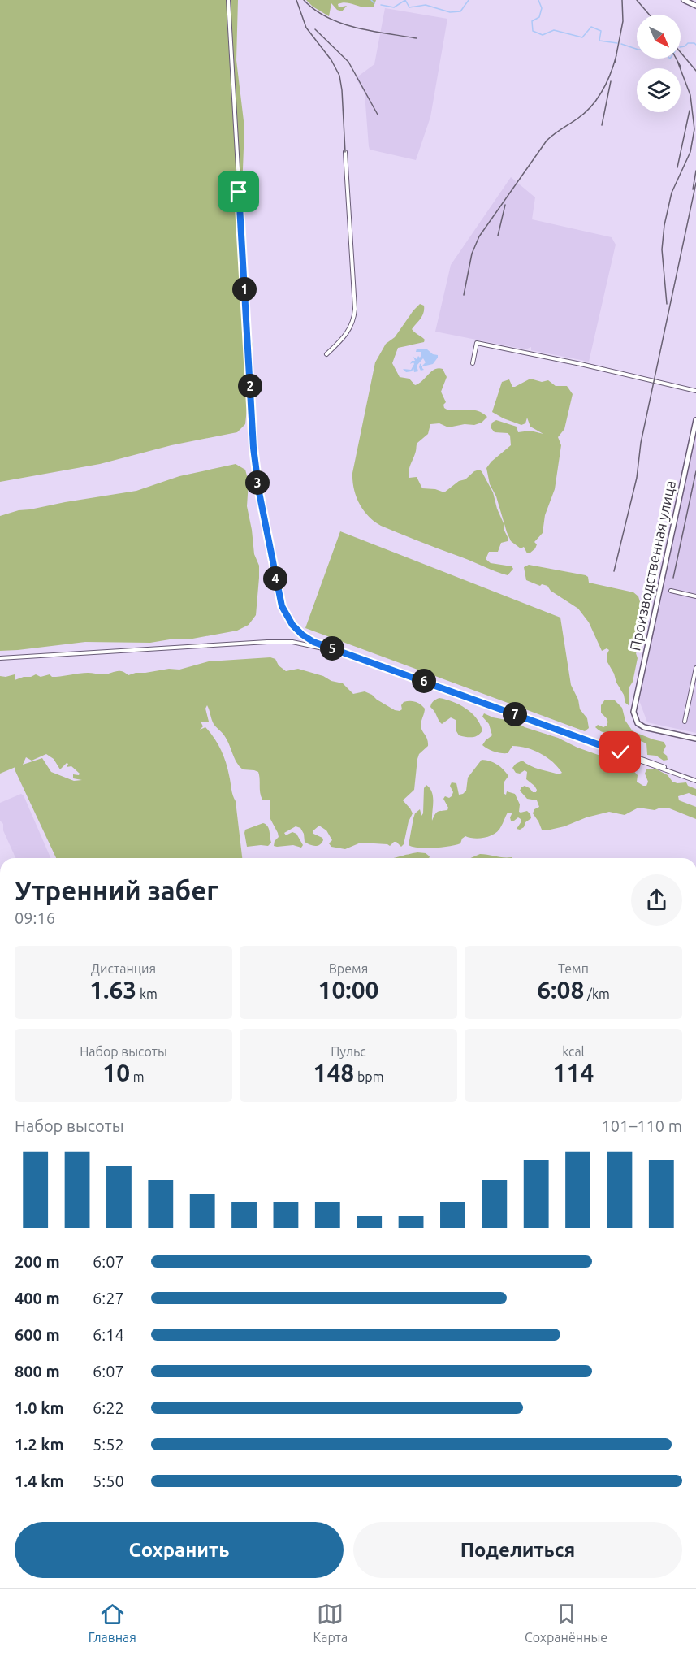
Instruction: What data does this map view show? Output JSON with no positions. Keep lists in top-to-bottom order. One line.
{"streets":{"main road":["Производственная улица"]},"north":"bottom right","page":{"pins":["1","2","3","4","5","6","7"],"heading":["Утренний забег","09:16"],"stats":[["Дистанция","1.63 km"],["Время","10:00"],["Темп","6:08 /km"],["Набор высоты","10 m"],["Пульс","148 bpm"],["kcal","114"]],"chart":["Набор высоты","101–110 m"],"list":[{"name":"200 m","note":"6:07"},{"name":"400 m","note":"6:27"},{"name":"600 m","note":"6:14"},{"name":"800 m","note":"6:07"},{"name":"1.0 km","note":"6:22"},{"name":"1.2 km","note":"5:52"},{"name":"1.4 km","note":"5:50"}],"buttons":["Сохранить","Поделиться"],"tabs":["Главная","Карта","Сохранённые"]}}
